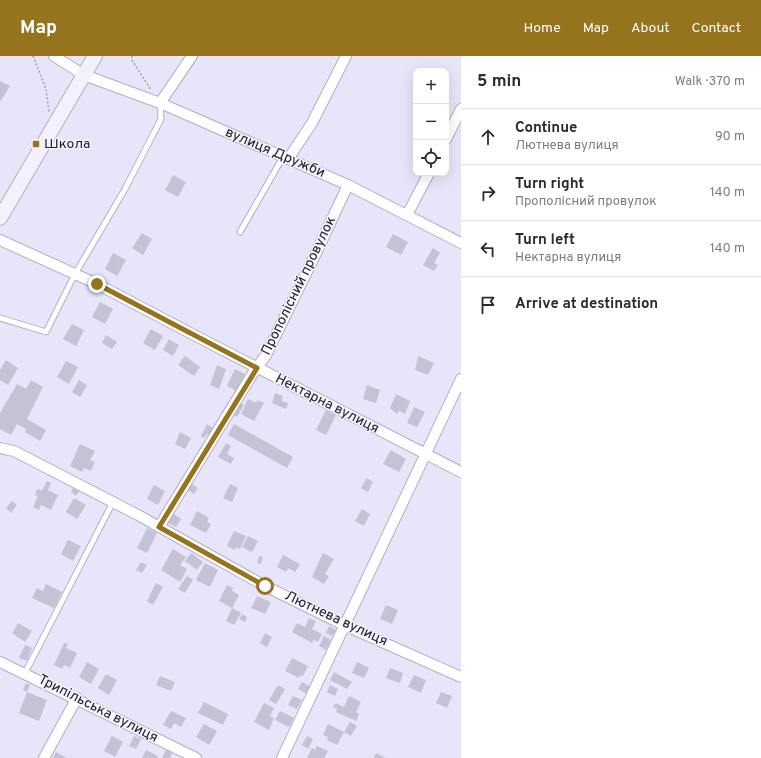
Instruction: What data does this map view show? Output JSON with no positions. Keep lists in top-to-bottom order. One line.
{"streets":{"street":["вулиця Дружби","Прополісний провулок","Нектарна вулиця","Лютнева вулиця","Трипільська вулиця"]},"crossings":[["вулиця Дружби","Прополісний провулок"],["Прополісний провулок","Нектарна вулиця"],["Прополісний провулок","Лютнева вулиця"]],"places":{"transit":["Школа"]},"page":{"header":"Map","nav":["Home","Map","About","Contact"],"heading":["5 min","Walk · 370 m"],"map_buttons":["+","−"],"list":[["Continue","Лютнева вулиця","90 m"],["Turn right","Прополісний провулок","140 m"],["Turn left","Нектарна вулиця","140 m"],"Arrive at destination"]}}
